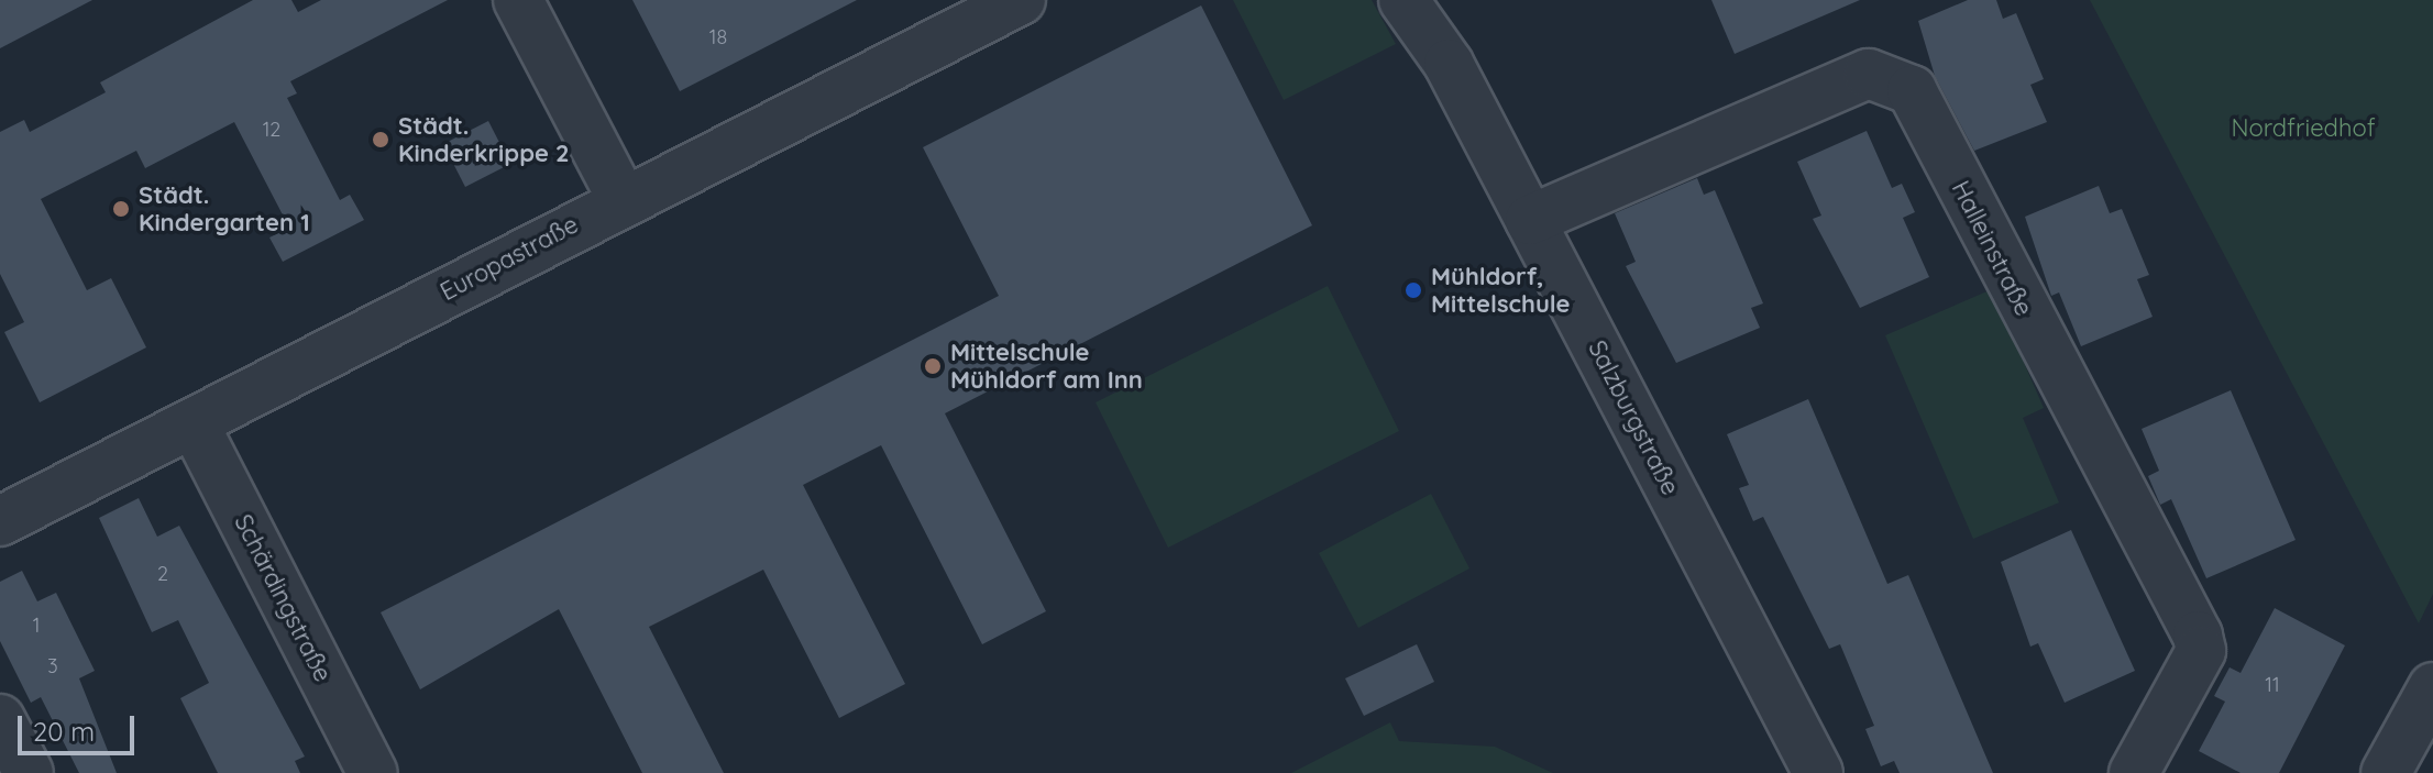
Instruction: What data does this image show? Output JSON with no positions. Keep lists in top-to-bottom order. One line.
{"streets":{"street":["Halleinstraße","Europastraße","Salzburgstraße","Schärdingstraße"]},"crossings":[["Halleinstraße","Salzburgstraße"],["Europastraße","Schärdingstraße"]],"parks":["Nordfriedhof"],"places":["Städt. Kinderkrippe 2","Städt. Kindergarten 1","Mühldorf, Mittelschule","Mittelschule Mühldorf am Inn"],"house_numbers":["18","12","2","1","3","11"],"scale_bar":"20 m"}
